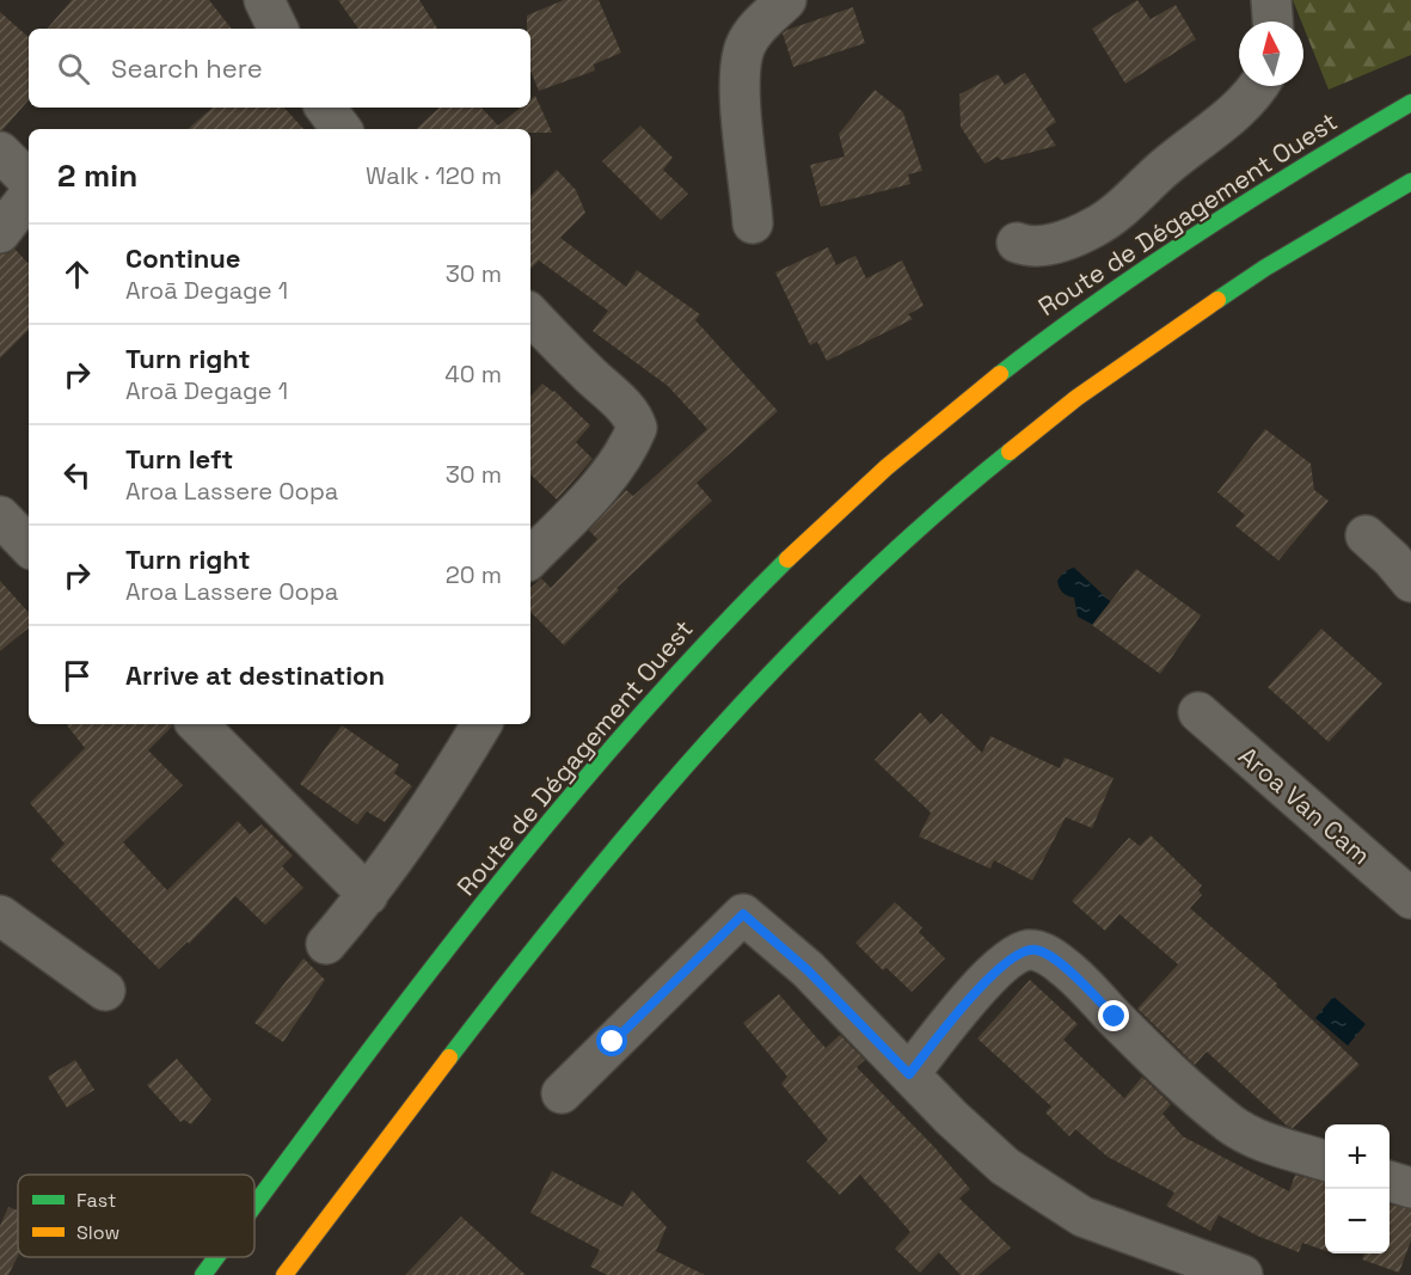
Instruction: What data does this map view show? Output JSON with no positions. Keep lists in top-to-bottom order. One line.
{"streets":{"highway":["Route de Dégagement Ouest"],"street":["Aroa Van Cam"]},"legend":["Fast","Slow"],"north":"top","page":{"search":"Search here","heading":["2 min","Walk · 120 m"],"list":[["Continue","Aroā Degage 1","30 m"],["Turn right","Aroā Degage 1","40 m"],["Turn left","Aroa Lassere Oopa","30 m"],["Turn right","Aroa Lassere Oopa","20 m"],"Arrive at destination"],"map_buttons":["+","−"]}}
